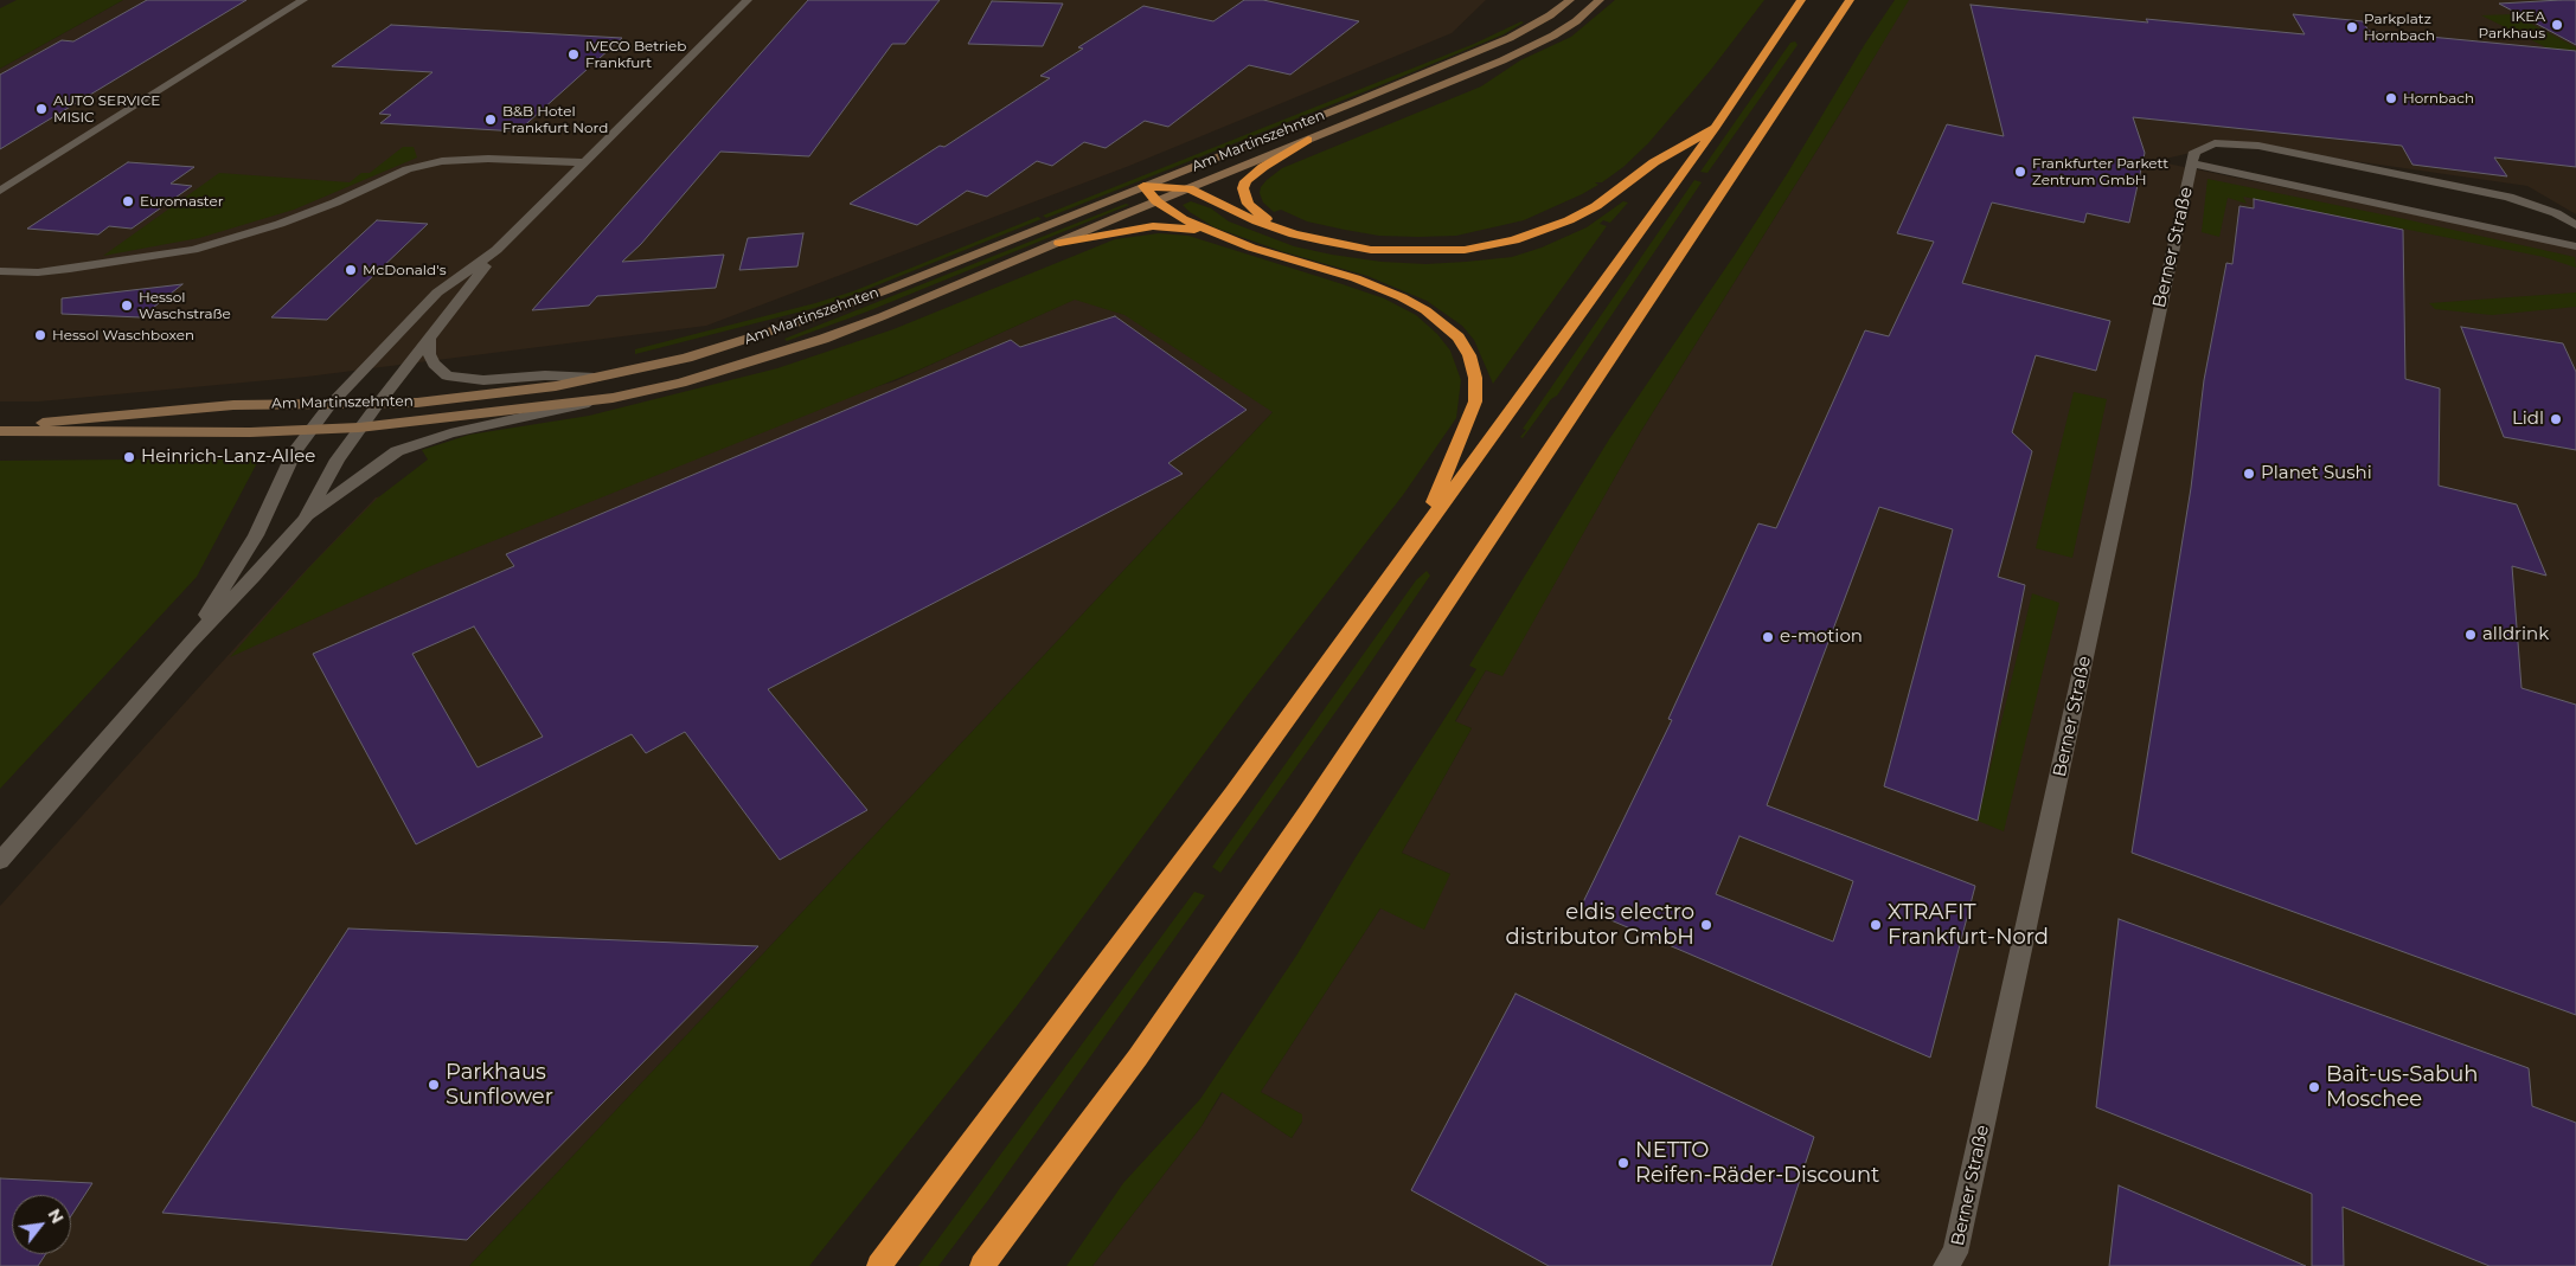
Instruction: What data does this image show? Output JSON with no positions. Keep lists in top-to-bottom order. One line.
{"streets":{"main road":["Am Martinszehnten"],"street":["Berner Straße"]},"places":["IKEA Parkhaus","Parkplatz Hornbach","IVECO Betrieb Frankfurt","Hornbach","AUTO SERVICE MISIC","B&B Hotel Frankfurt Nord","Frankfurter Parkett Zentrum GmbH","Euromaster","McDonald's","Hessol Waschstraße","Hessol Waschboxen","Lidl","Heinrich-Lanz-Allee","Planet Sushi","alldrink","e-motion","eldis electro distributor GmbH","XTRAFIT Frankfurt-Nord","Parkhaus Sunflower","Bait-us-Sabuh Moschee","NETTO Reifen-Räder-Discount"],"north":"top right"}
